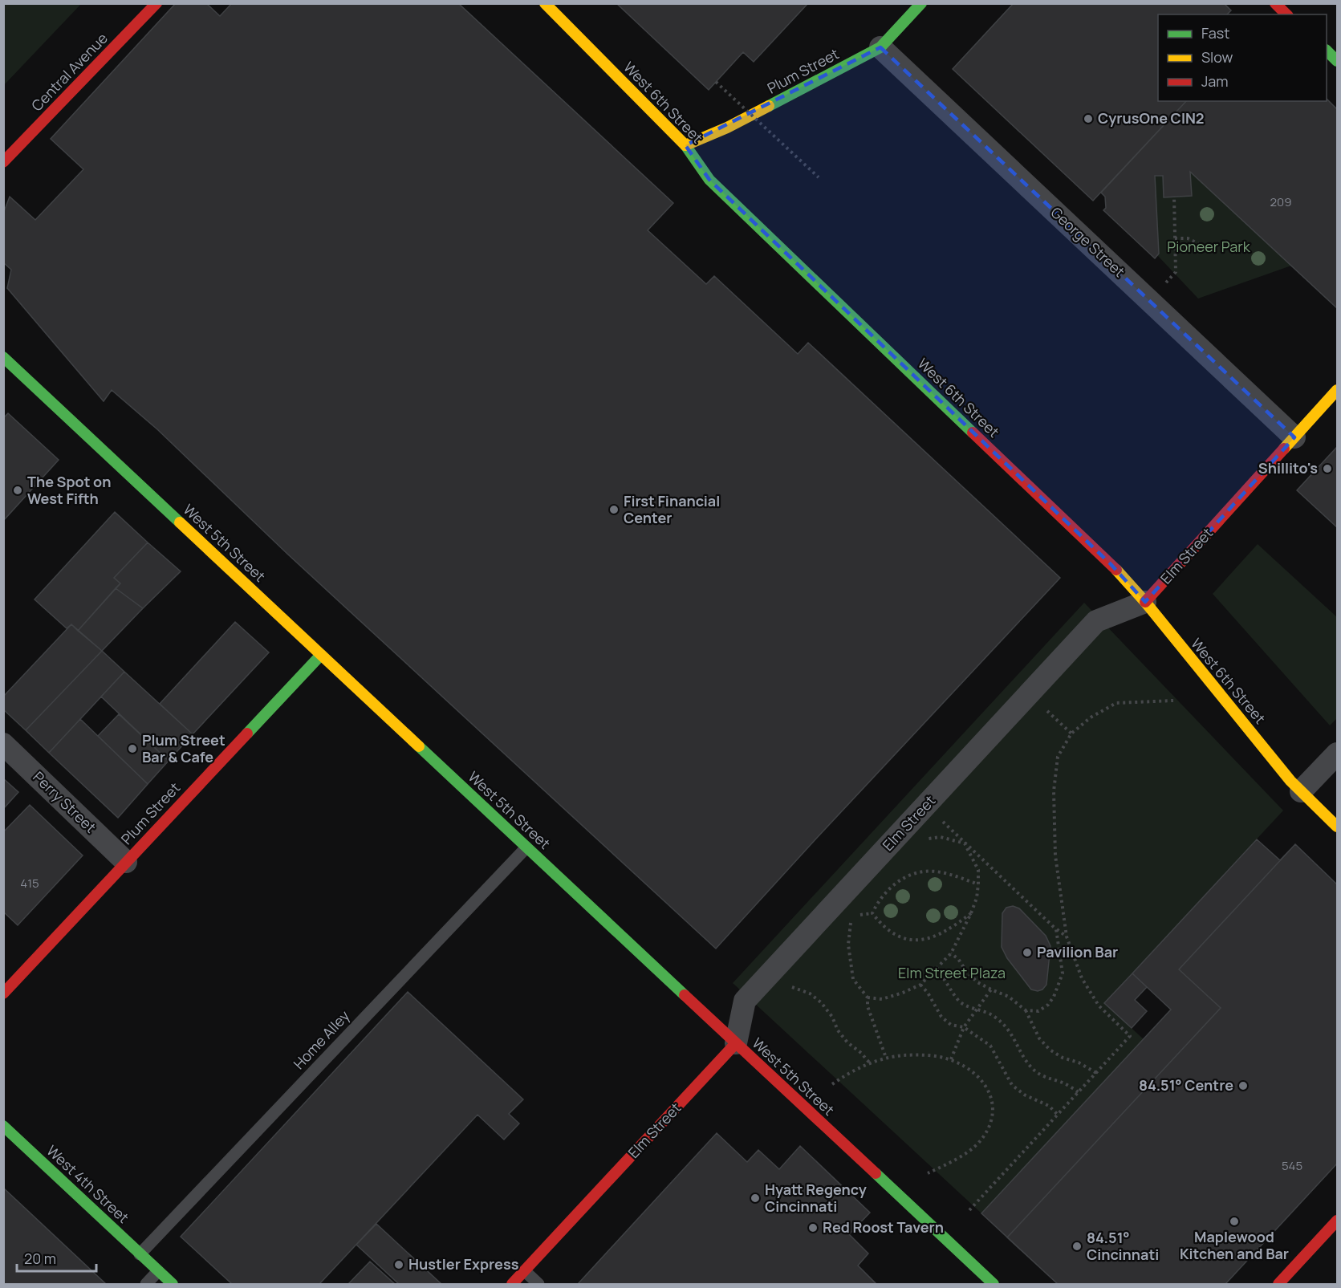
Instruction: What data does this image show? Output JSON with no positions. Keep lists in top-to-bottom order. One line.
{"streets":{"street":["Plum Street","Central Avenue","West 6th Street","George Street","West 5th Street","Elm Street","Perry Street","West 4th Street"],"lane":["Home Alley"]},"crossings":[["Plum Street","West 6th Street"],["Plum Street","George Street"],["Plum Street","West 5th Street"],["Plum Street","Perry Street"],["West 6th Street","Elm Street"],["George Street","Elm Street"],["West 5th Street","Elm Street"],["West 5th Street","Home Alley"],["Home Alley","West 4th Street"]],"parks":["Pioneer Park","Elm Street Plaza"],"places":["CyrusOne CIN2","Shillito's","The Spot on West Fifth","First Financial Center","Plum Street Bar & Cafe","Pavilion Bar","84.51° Centre","Hyatt Regency Cincinnati","Maplewood Kitchen and Bar","Red Roost Tavern","84.51° Cincinnati","Hustler Express"],"house_numbers":["209","415","545"],"legend":["Fast","Slow","Jam"],"scale_bar":"20 m"}
